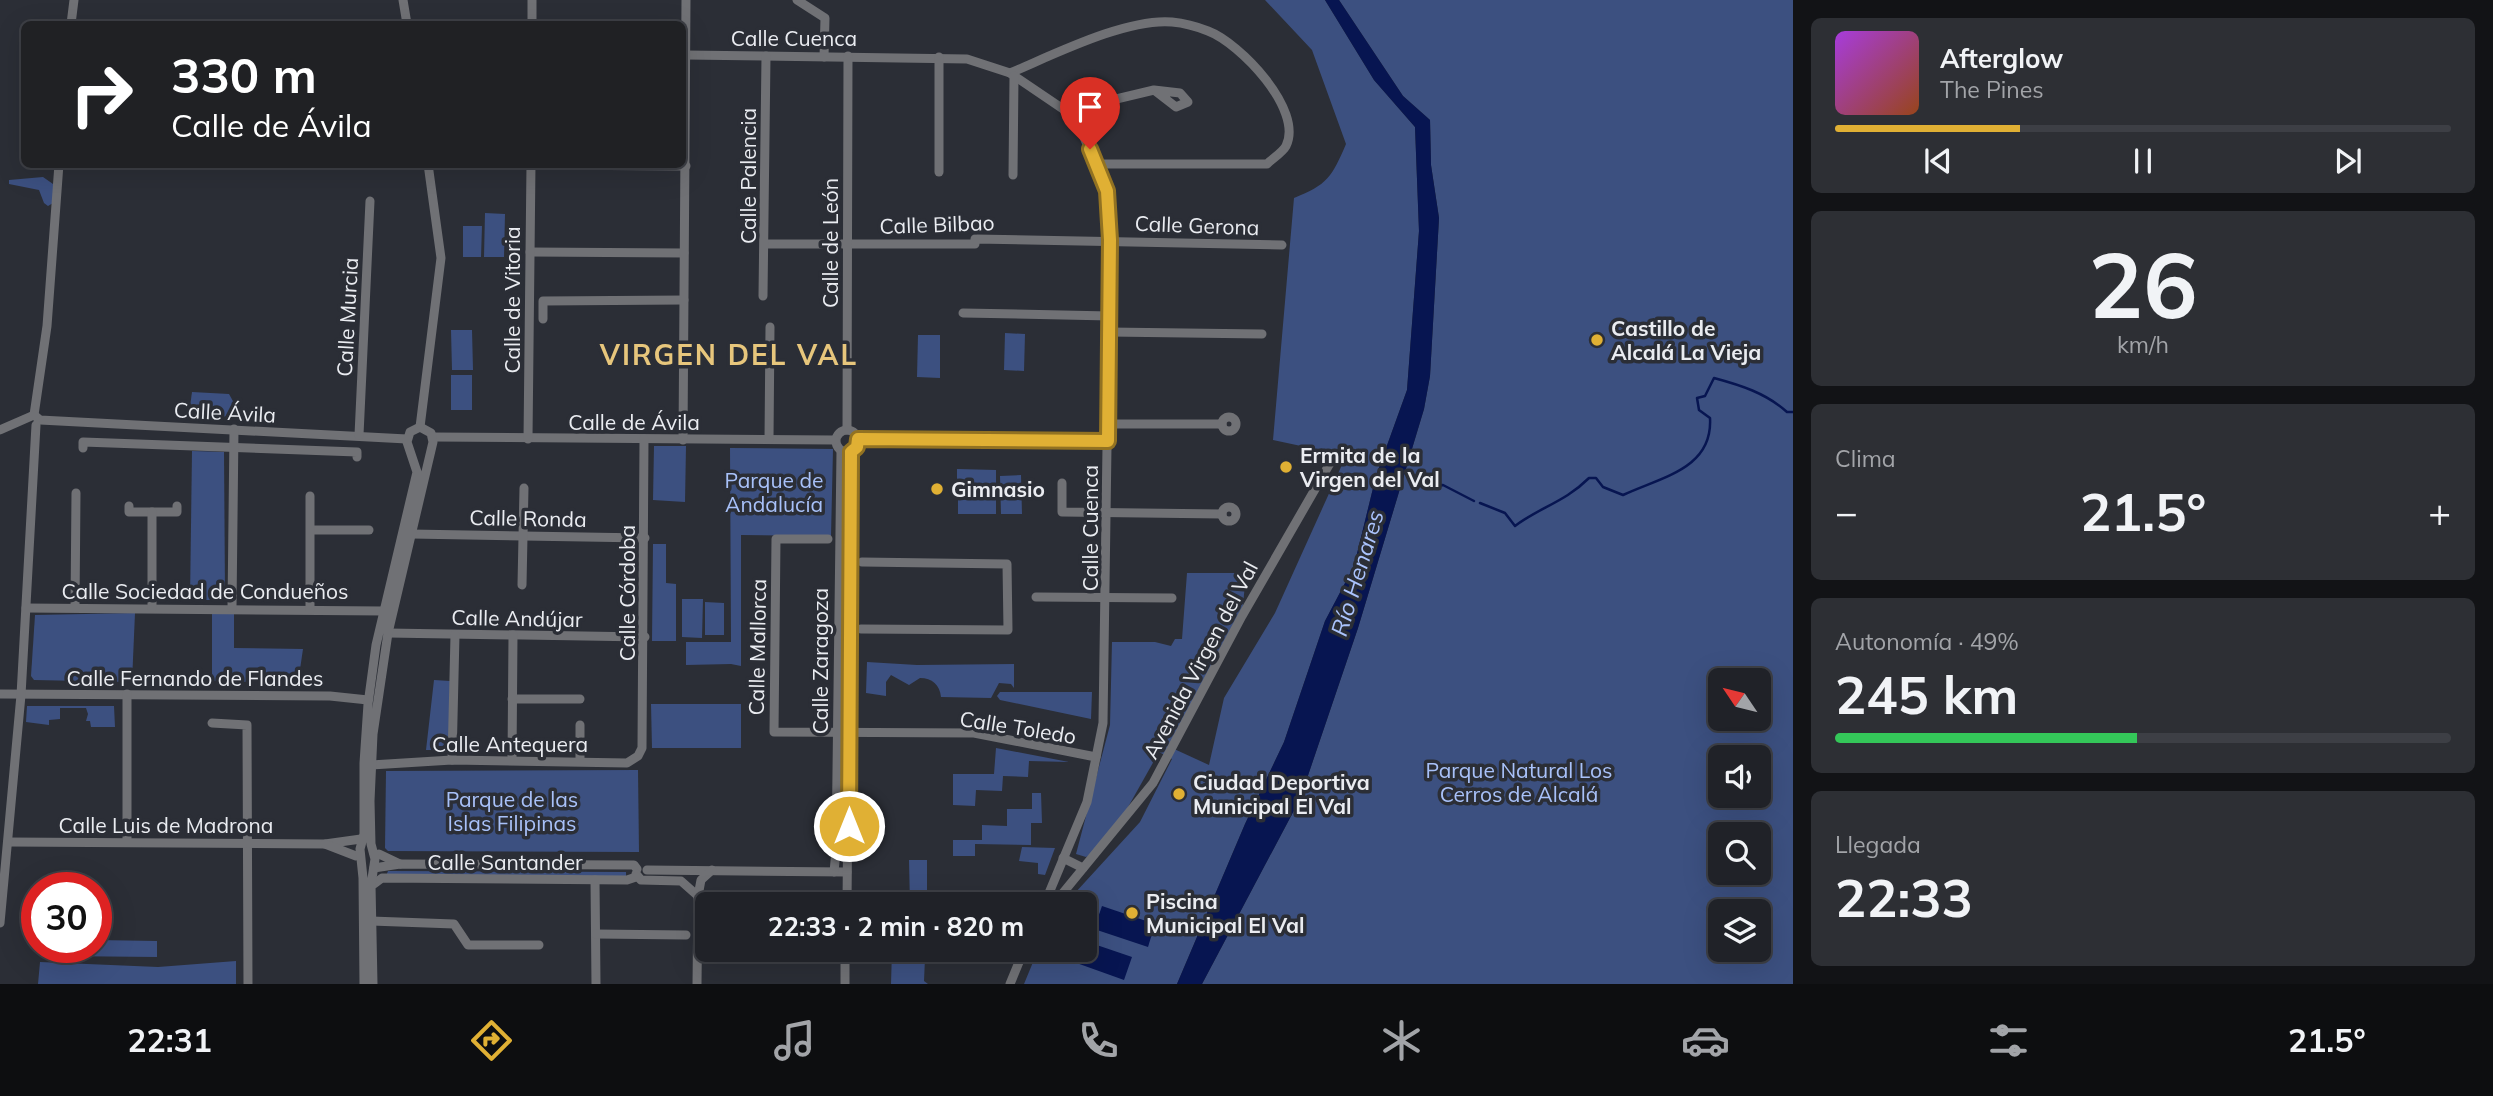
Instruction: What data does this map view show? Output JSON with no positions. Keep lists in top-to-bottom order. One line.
{"streets":{"street":["Calle Cuenca","Calle Palencia","Calle Bilbao","Calle Gerona","Calle de León","Calle de Vitoria","Calle Murcia","Calle Ávila","Calle de Ávila","Calle Ronda","Calle Sociedad de Condueños","Calle Córdoba","Calle Andújar","Calle Mallorca","Avenida Virgen del Val","Calle Zaragoza","Calle Fernando de Flandes","Calle Toledo","Calle Antequera","Calle Luis de Madrona","Calle Santander"]},"crossings":[["Calle Cuenca","Calle Palencia"],["Calle Cuenca","Calle Bilbao"],["Calle Cuenca","Calle Gerona"],["Calle Cuenca","Calle de León"],["Calle Cuenca","Calle Toledo"],["Calle Palencia","Calle Bilbao"],["Calle Bilbao","Calle Gerona"],["Calle Bilbao","Calle de León"],["Calle de León","Calle de Ávila"],["Calle de León","Calle Zaragoza"],["Calle de Vitoria","Calle de Ávila"],["Calle Murcia","Calle Ávila"],["Calle Ávila","Calle de Ávila"],["Calle de Ávila","Calle Córdoba"],["Calle de Ávila","Calle Zaragoza"],["Calle Ronda","Calle Córdoba"],["Calle Córdoba","Calle Andújar"],["Calle Córdoba","Calle Antequera"],["Calle Mallorca","Calle Zaragoza"],["Calle Mallorca","Calle Toledo"],["Calle Zaragoza","Calle Toledo"],["Calle Zaragoza","Calle Santander"]],"districts":["VIRGEN DEL VAL"],"water":["Río Henares"],"parks":["Parque de Andalucía","Parque Natural Los Cerros de Alcalá","Parque de las Islas Filipinas"],"places":["Castillo de Alcalá La Vieja","Ermita de la Virgen del Val","Gimnasio","Ciudad Deportiva Municipal El Val","Piscina Municipal El Val"],"north":"top left","page":{"turn":["330 m","Calle de Ávila"],"song":["Afterglow","The Pines"],"tile":[["26","km/h"],"Clima",["Autonomía · 49%","245 km"],["Llegada","22:33"]],"heat":["−","21.5°","+"],"limit":"30","trip":"22:33 · 2 min · 820 m","tabs":["22:31","21.5°"]}}
